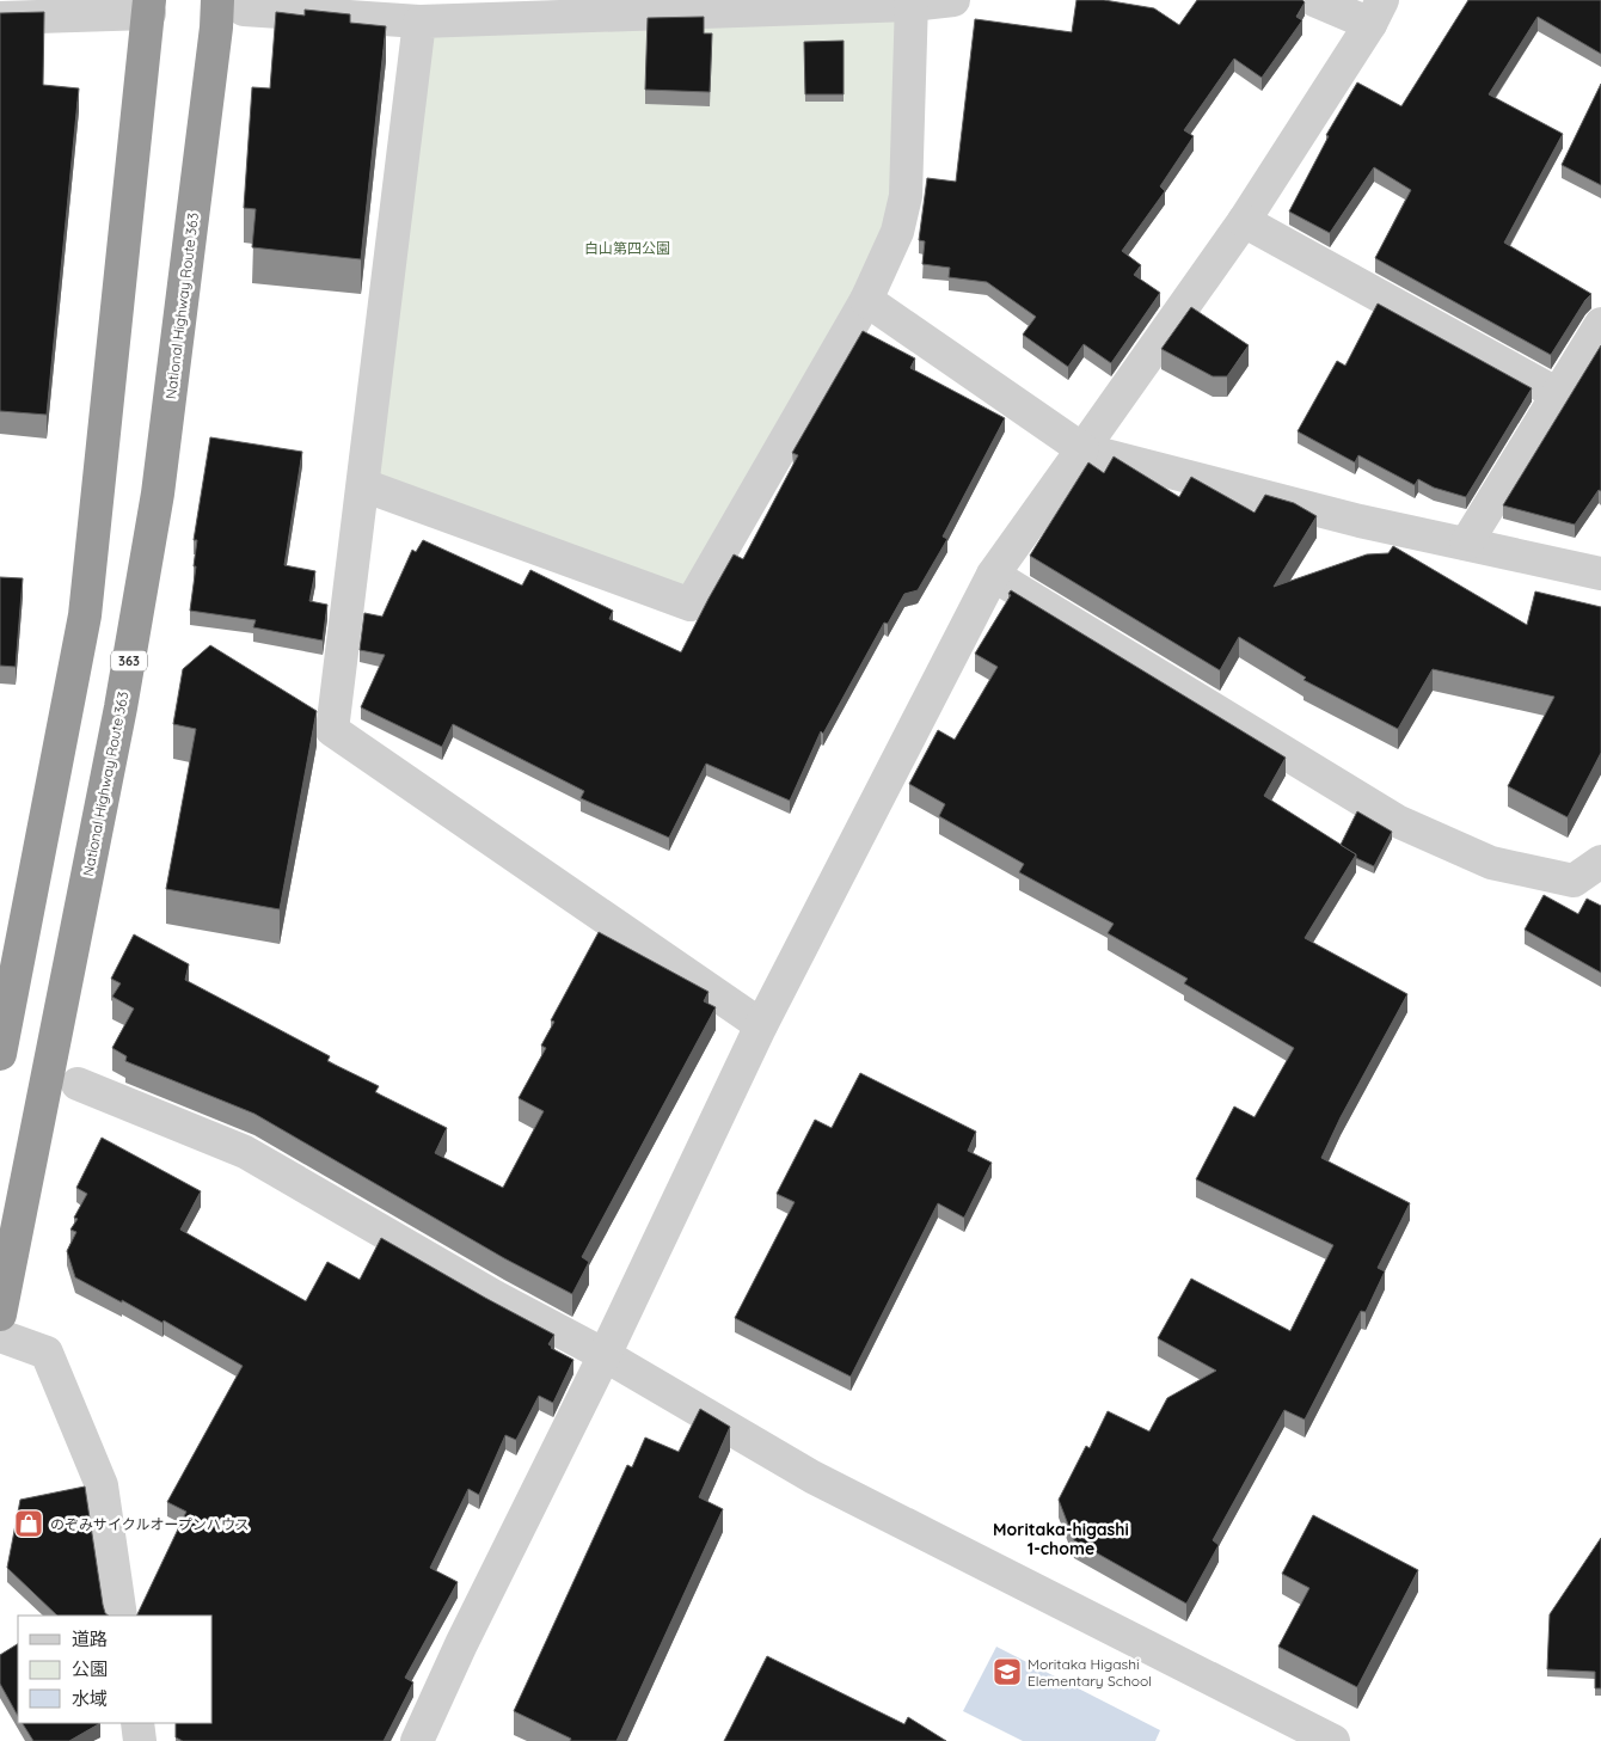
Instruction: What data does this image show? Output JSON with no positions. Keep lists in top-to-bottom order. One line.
{"streets":{"highway":["National Highway Route 363","363"]},"districts":["Moritaka-higashi 1-chome"],"parks":["白山第四公園"],"places":{"shop":["のぞみサイクルオープンハウス"],"school or university":["Moritaka Higashi Elementary School"]},"legend":["道路","公園","水域"]}
